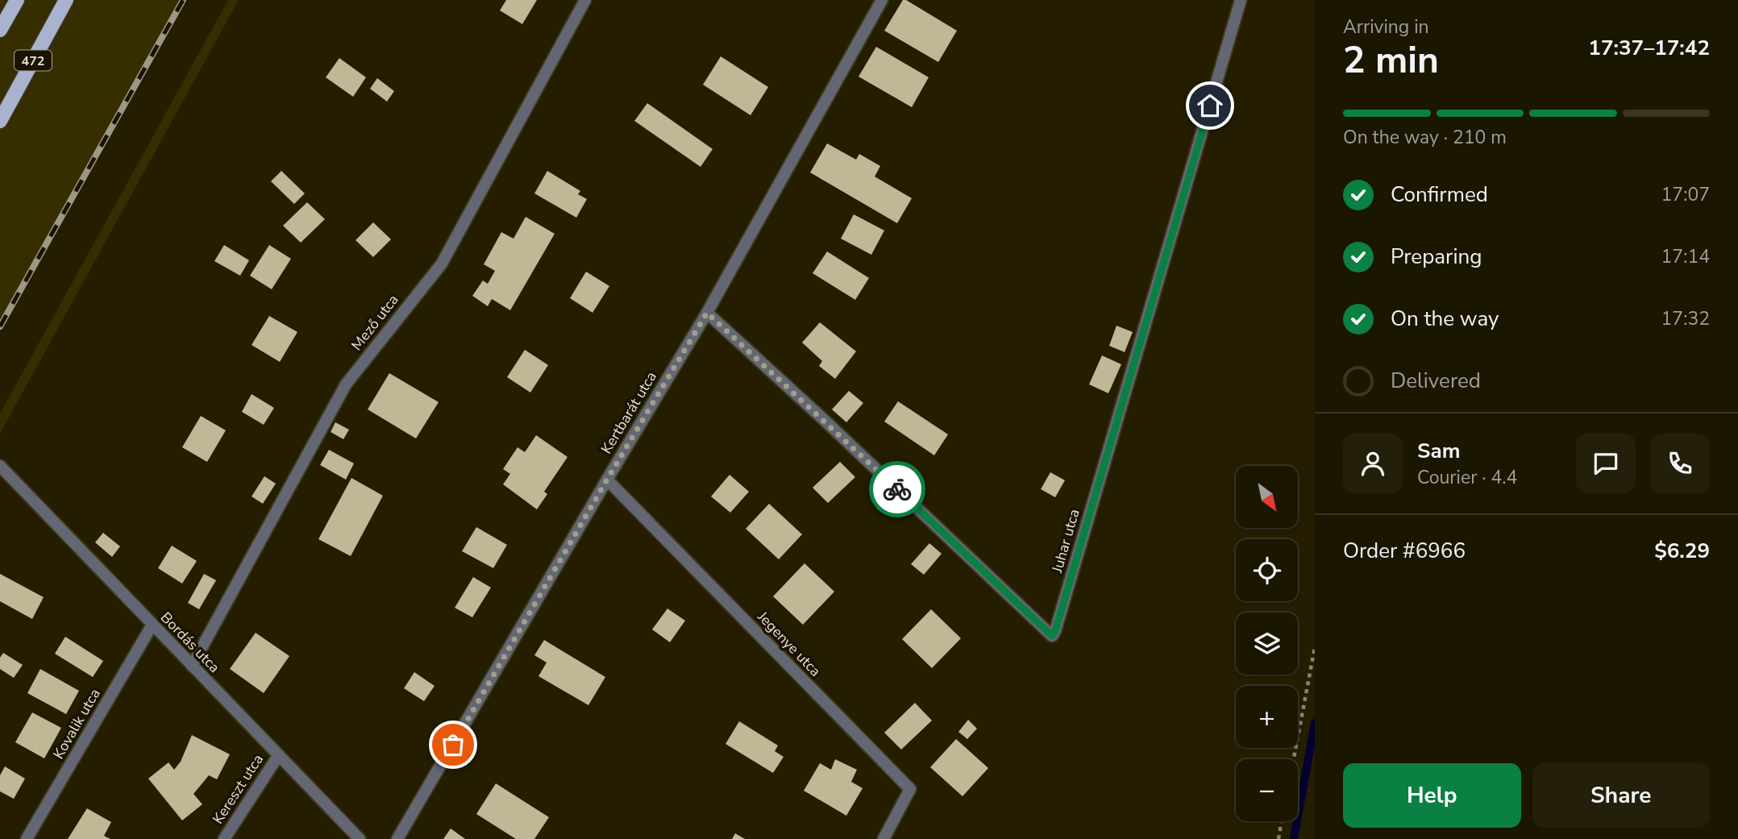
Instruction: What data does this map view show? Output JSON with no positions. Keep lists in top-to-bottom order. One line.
{"streets":{"main road":["472"],"street":["Mező utca","Kertbarát utca","Juhar utca","Bordás utca","Jegenye utca","Kovalik utca","Kereszt utca"]},"crossings":[["Mező utca","Bordás utca"],["Kertbarát utca","Juhar utca"],["Kertbarát utca","Jegenye utca"],["Bordás utca","Kovalik utca"],["Bordás utca","Kereszt utca"]],"north":"bottom right","page":{"heading":["2 min","Arriving in","17:37–17:42"],"panel":["Sam","Courier · 4.4","Order #6966","$6.29"],"bar":"On the way · 210 m","list":[["Confirmed","17:07"],["Preparing","17:14"],["On the way","17:32"],"Delivered"],"map_buttons":["+","−"],"buttons":["Help","Share"]}}
